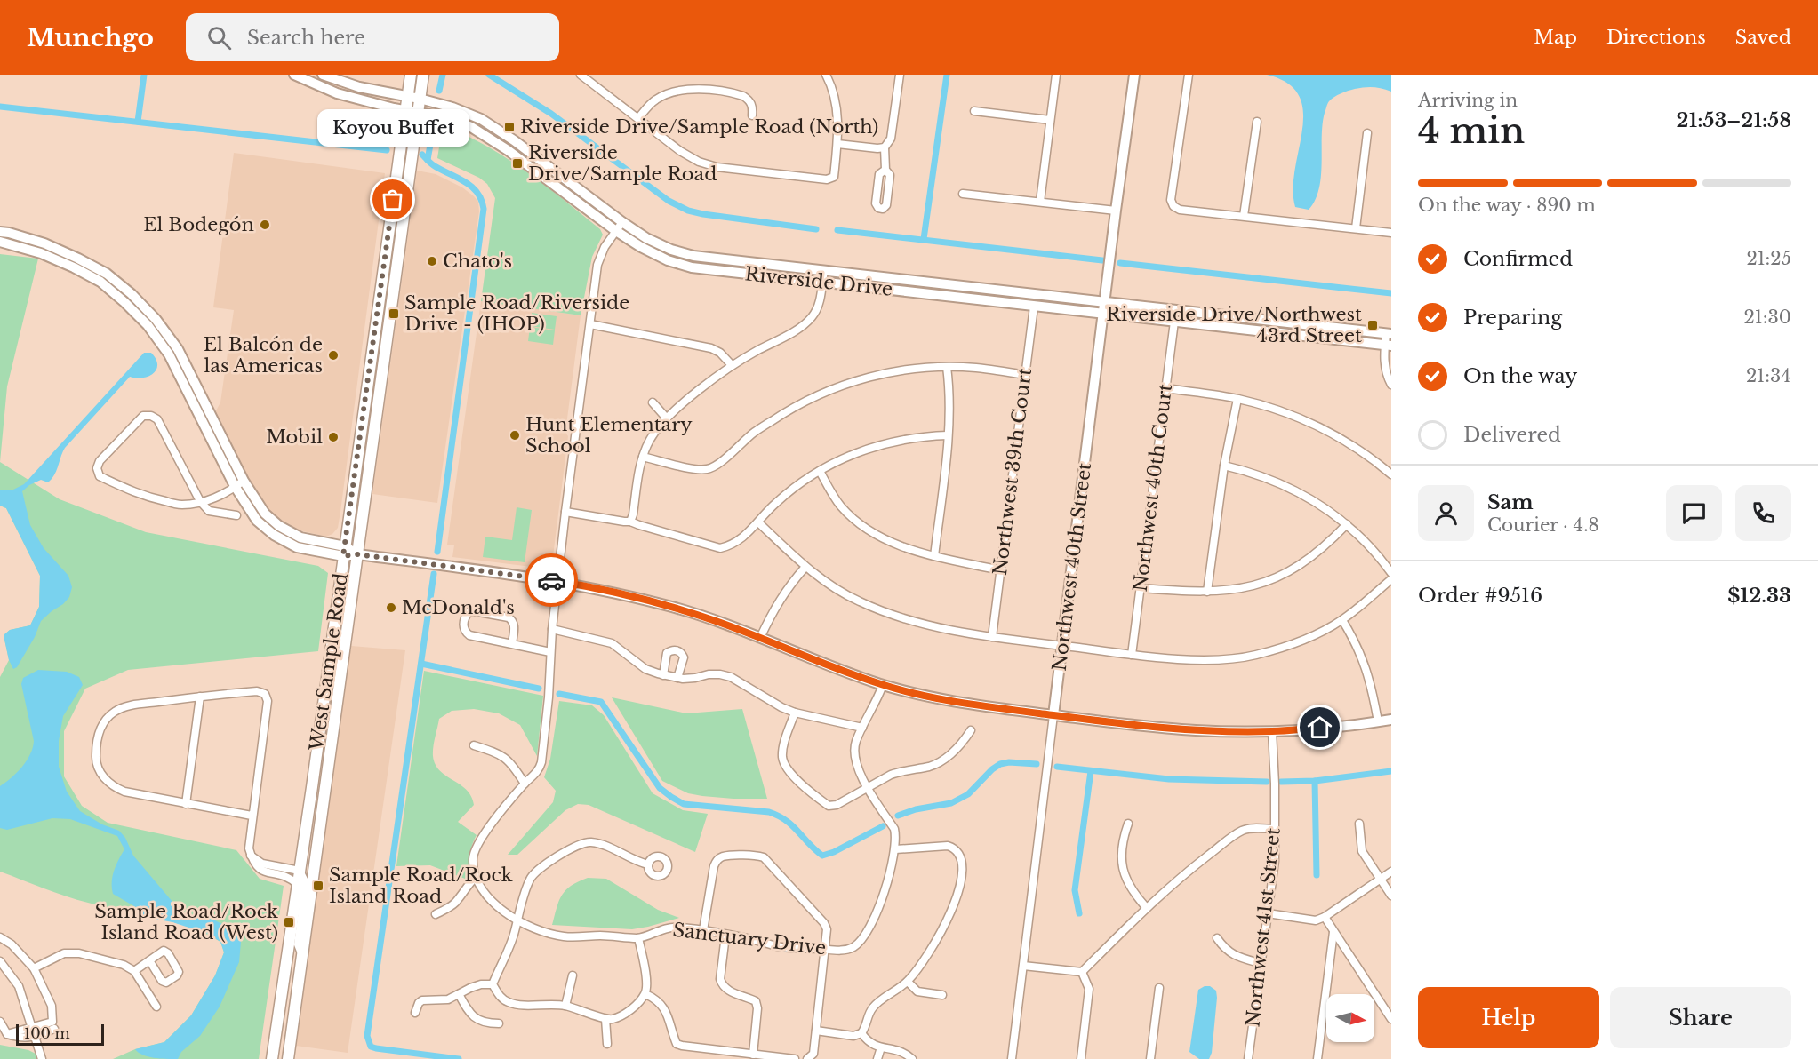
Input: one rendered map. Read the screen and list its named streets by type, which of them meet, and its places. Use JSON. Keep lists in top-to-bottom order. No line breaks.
{"streets":{"main road":["West Sample Road"],"street":["Riverside Drive","Northwest 39th Court","Northwest 40th Court","Northwest 40th Street","Northwest 41st Street","Sanctuary Drive"]},"crossings":[["Riverside Drive","Northwest 39th Court"],["Riverside Drive","Northwest 40th Court"],["Riverside Drive","Northwest 40th Street"],["Riverside Drive","West Sample Road"]],"places":{"transit":["Riverside Drive/Sample Road (North)","Riverside Drive/Sample Road","Sample Road/Riverside Drive - (IHOP)","Riverside Drive/Northwest 43rd Street","Sample Road/Rock Island Road","Sample Road/Rock Island Road (West)"],"other":["Koyou Buffet","El Bodegón","Chato's","El Balcón de las Americas","Hunt Elementary School","Mobil","McDonald's"]},"scale_bar":"100 m","north":"right","page":{"header":"Munchgo","search":"Search here","nav":["Map","Directions","Saved"],"heading":["4 min","Arriving in","21:53–21:58"],"panel":["Sam","Courier · 4.8","Order #9516","$12.33"],"bubble":"Koyou Buffet","bar":"On the way · 890 m","list":[["Confirmed","21:25"],["Preparing","21:30"],["On the way","21:34"],"Delivered"],"buttons":["Help","Share"],"scale":"100 m"}}
